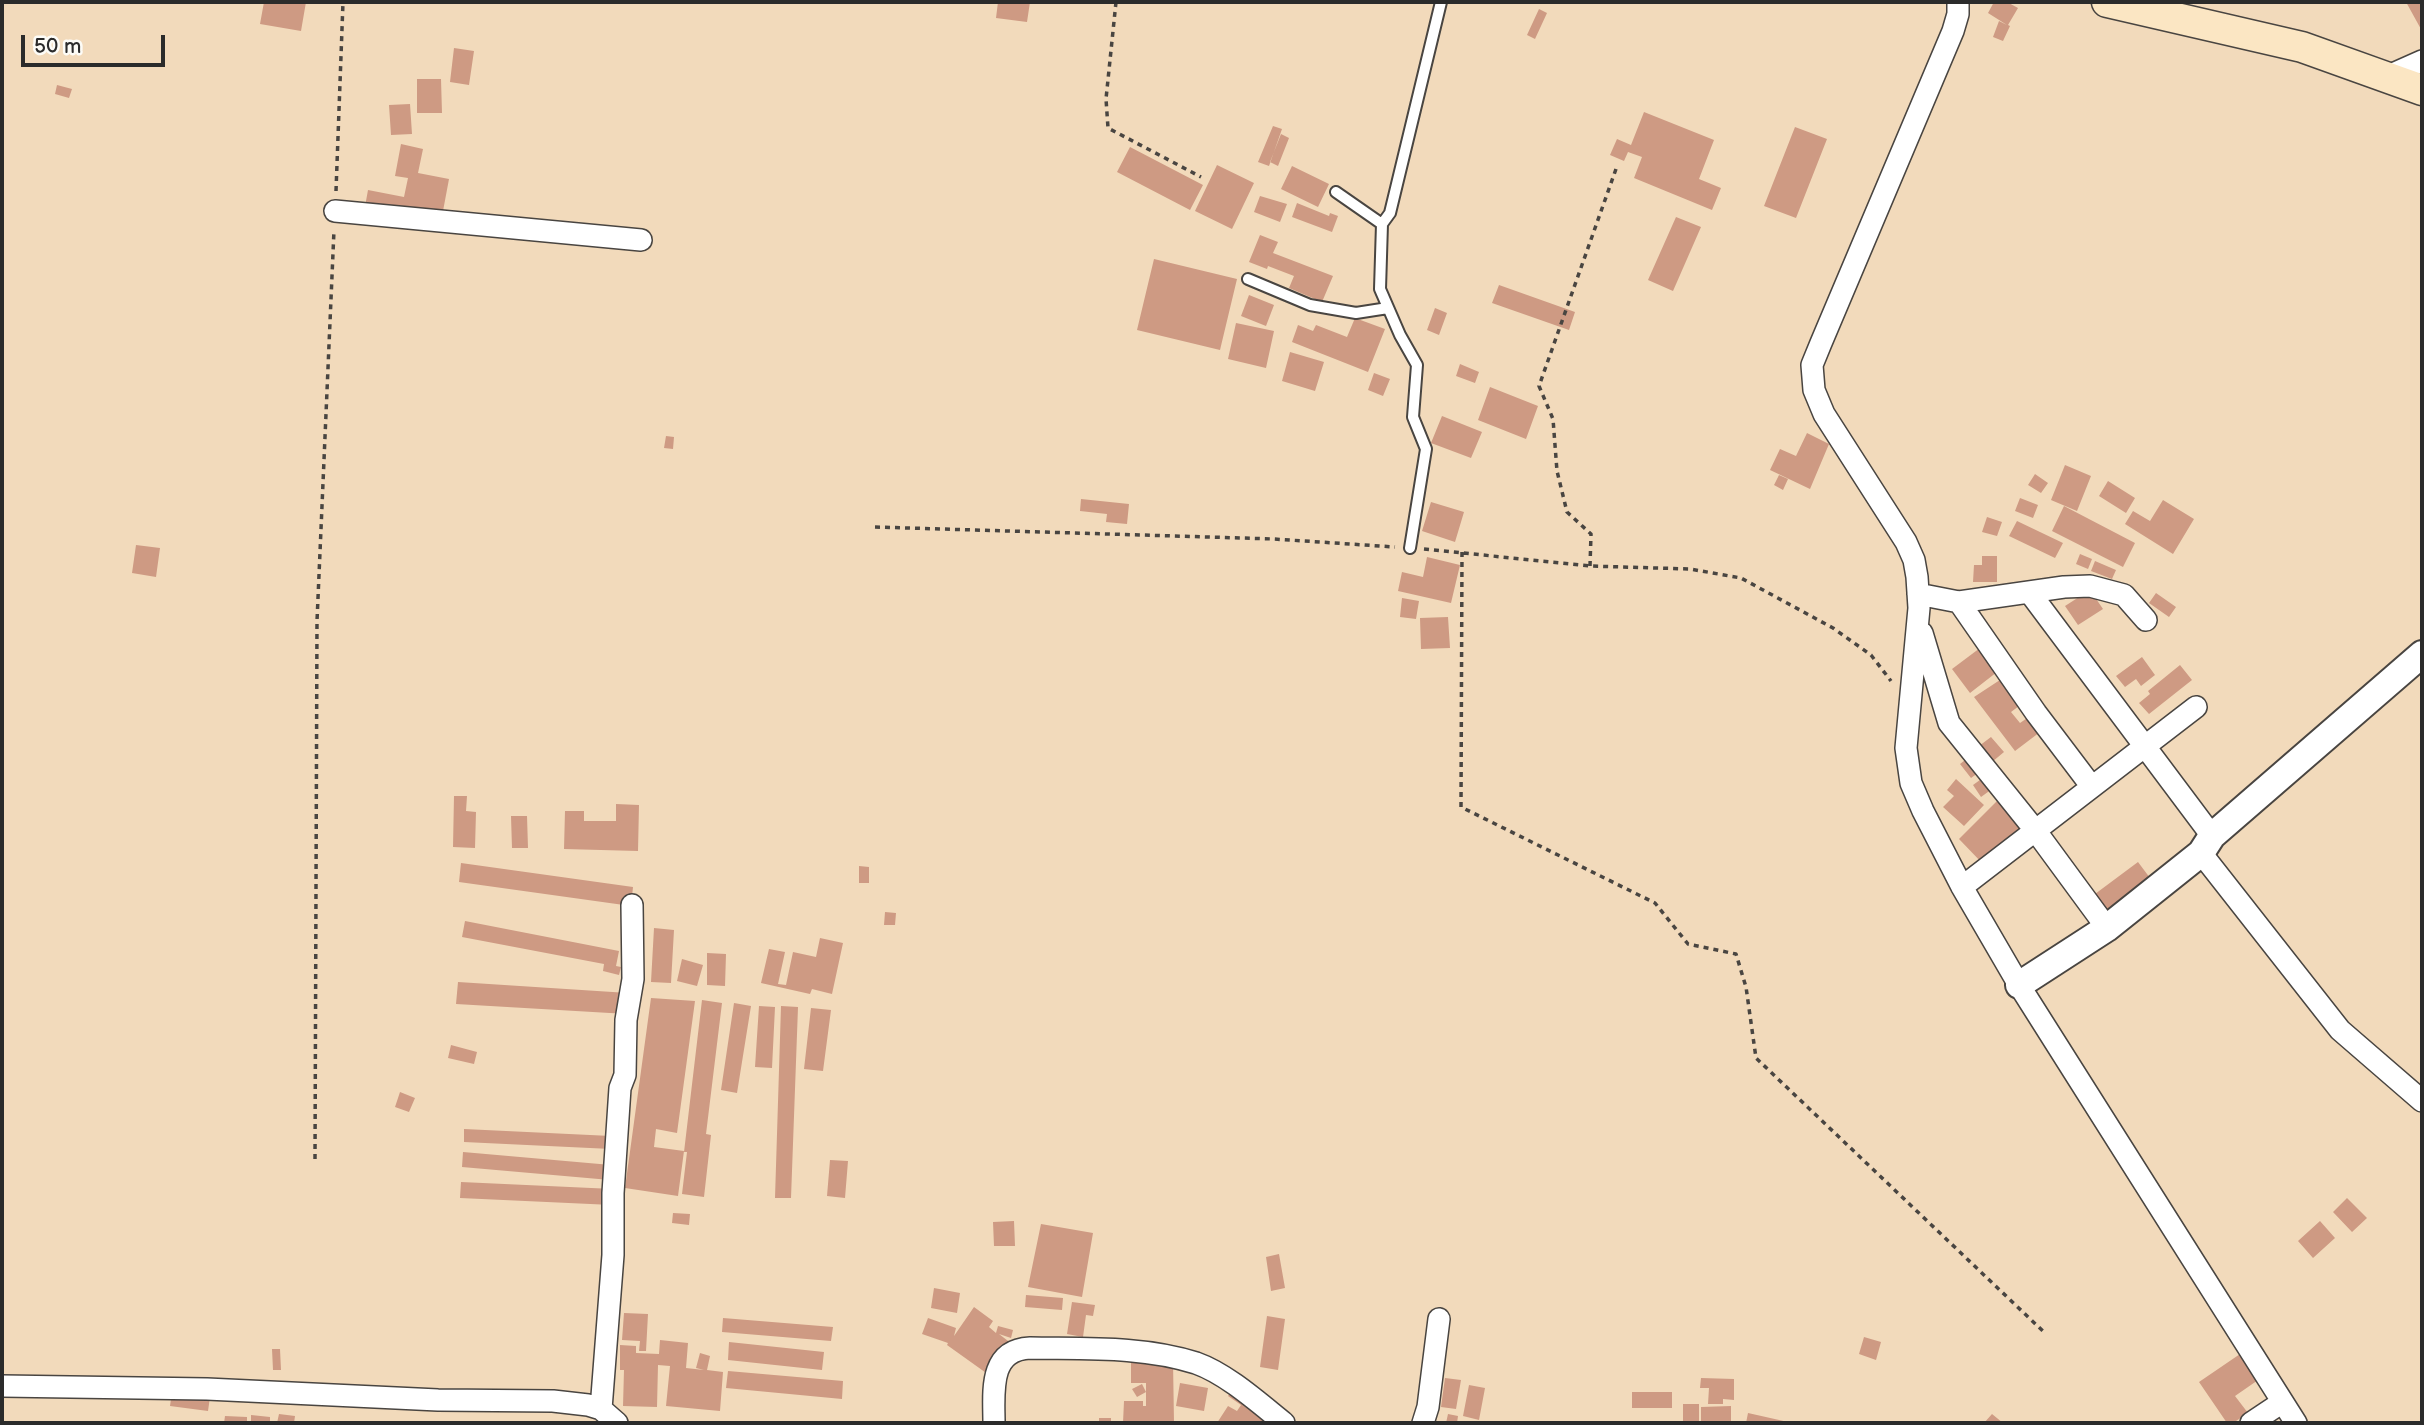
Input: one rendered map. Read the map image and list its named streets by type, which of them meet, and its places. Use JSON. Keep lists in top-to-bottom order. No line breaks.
{"scale_bar":"50 m"}
